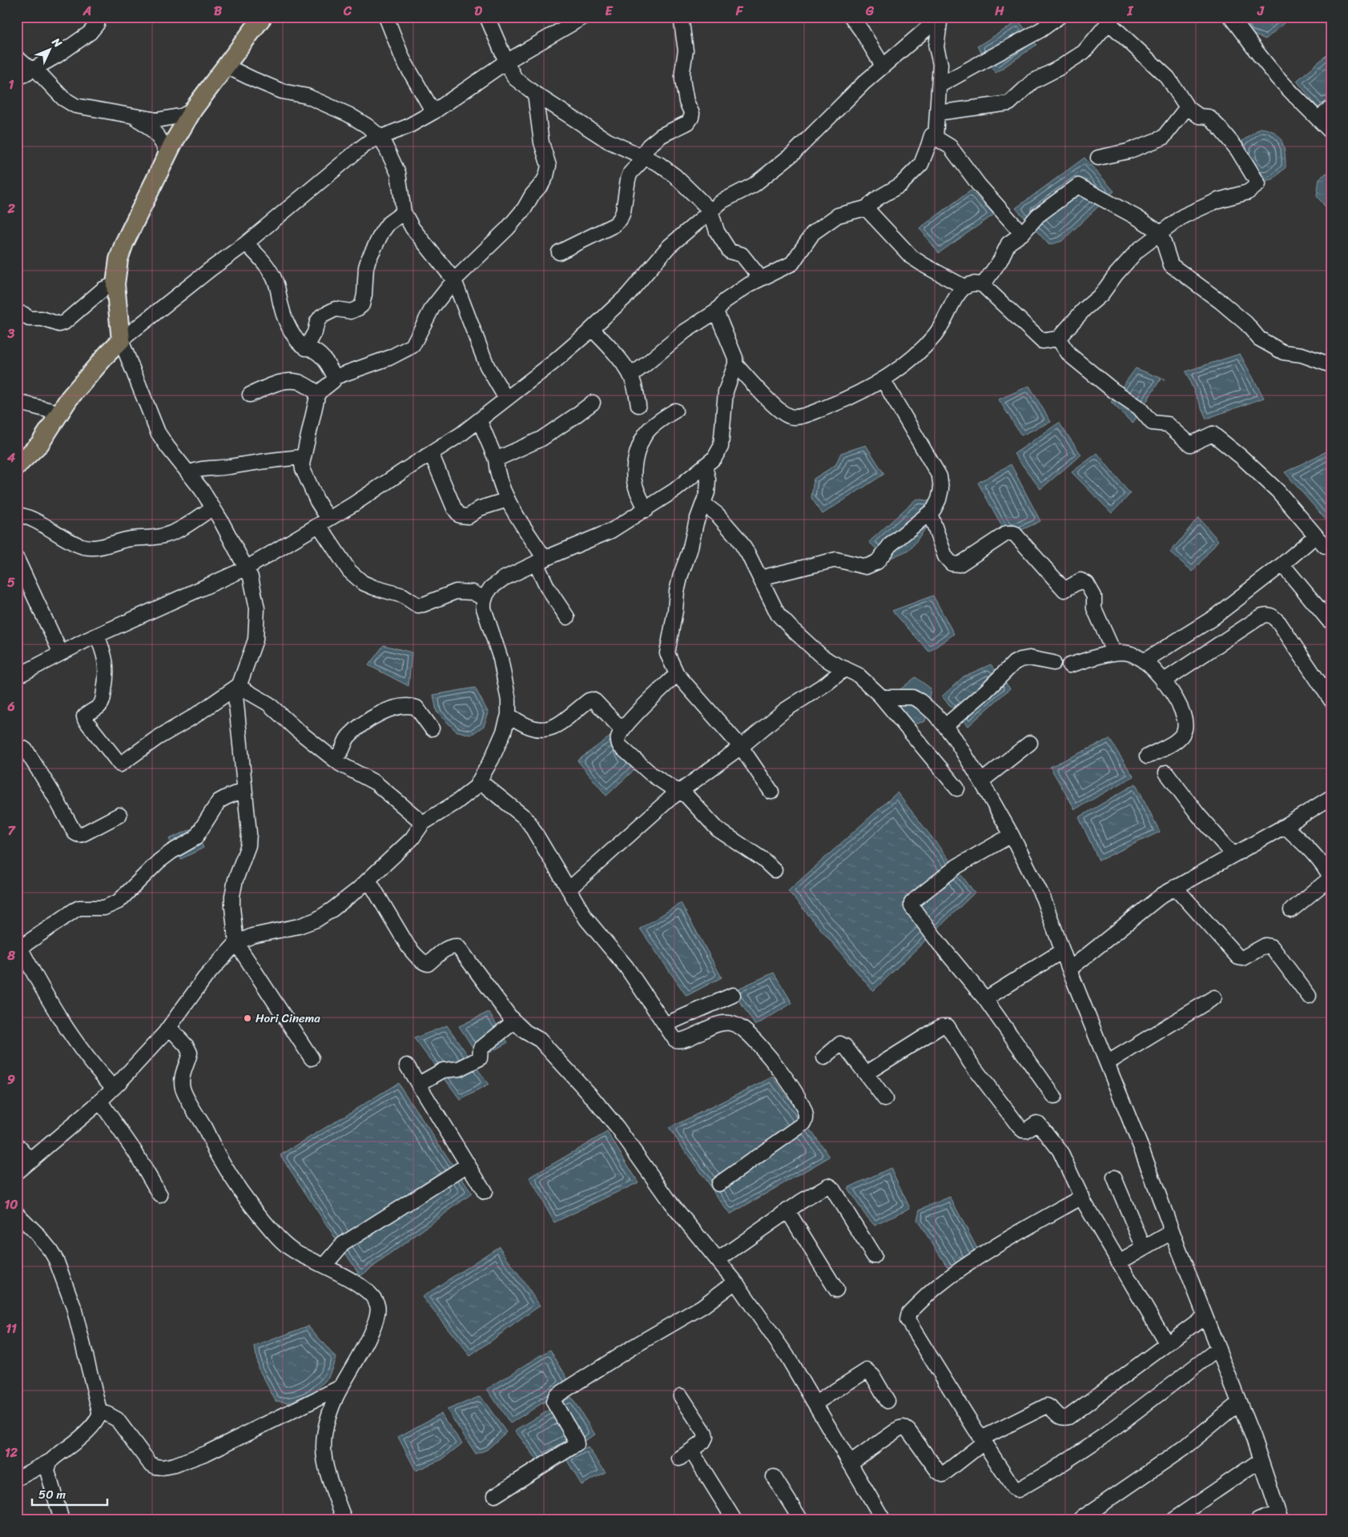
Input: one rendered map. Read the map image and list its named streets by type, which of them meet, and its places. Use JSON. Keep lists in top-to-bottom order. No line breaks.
{"places":["Hori Cinema"],"scale_bar":"50 m","north":"top right","grid":{"columns":["A","B","C","D","E","F","G","H","I","J"],"rows":["1","2","3","4","5","6","7","8","9","10","11","12"]}}
